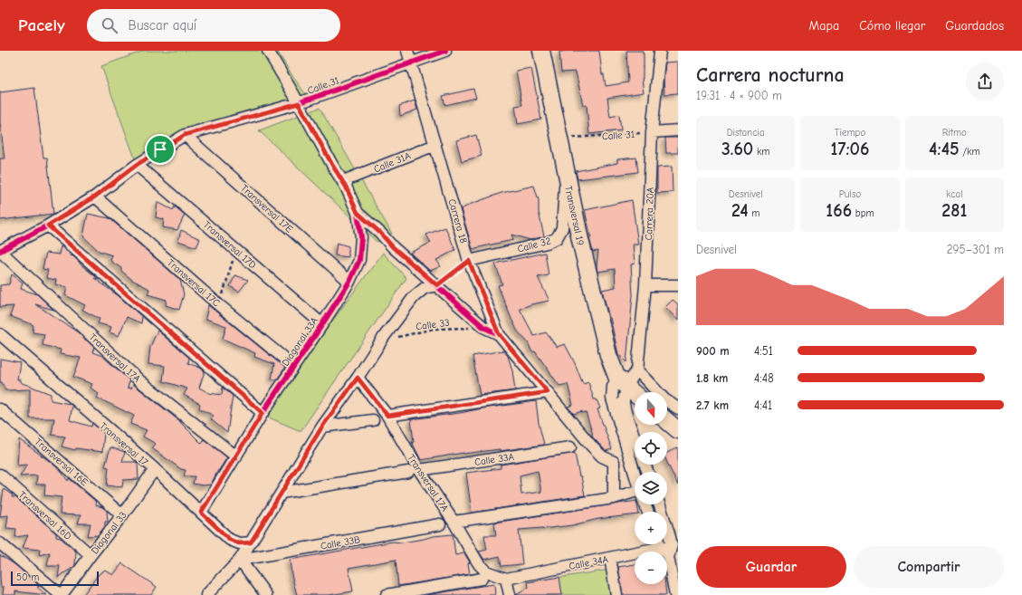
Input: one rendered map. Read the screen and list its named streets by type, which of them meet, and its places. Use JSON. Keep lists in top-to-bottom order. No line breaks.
{"streets":{"main road":["Transversal 19"],"street":["Calle 31","Calle 31A","Transversal 17E","Carrera 20A","Carrera 18","Transversal 17D","Calle 32","Transversal 17C","Diagonal 33A","Transversal 17A","Transversal 17","Calle 33A","Transversal 16E","Transversal 16D","Diagonal 33","Calle 33B","Calle 34A"],"path":["Calle 33"]},"crossings":[["Calle 31","Transversal 17E"],["Calle 31","Carrera 20A"],["Calle 31","Transversal 19"],["Calle 31","Carrera 18"],["Calle 31","Transversal 17D"],["Calle 31","Transversal 17C"],["Calle 31","Transversal 17A"],["Calle 31A","Carrera 18"],["Transversal 17E","Diagonal 33A"],["Carrera 20A","Transversal 19"],["Transversal 19","Calle 32"],["Carrera 18","Calle 32"],["Transversal 17D","Diagonal 33A"],["Transversal 17C","Diagonal 33A"],["Diagonal 33A","Transversal 17A"],["Diagonal 33A","Transversal 17"],["Transversal 17A","Calle 33A"],["Transversal 17A","Calle 34A"],["Transversal 17","Diagonal 33"],["Transversal 16E","Diagonal 33"],["Transversal 16D","Diagonal 33"]],"scale_bar":"50 m","north":"bottom","page":{"header":"Pacely","search":"Buscar aquí","nav":["Mapa","Cómo llegar","Guardados"],"heading":["Carrera nocturna","19:31 · 4 × 900 m"],"stats":[["Distancia","3.60 km"],["Tiempo","17:06"],["Ritmo","4:45 /km"],["Desnivel","24 m"],["Pulso","166 bpm"],["kcal","281"]],"chart":["Desnivel","295–301 m"],"list":[{"name":"900 m","note":"4:51"},{"name":"1.8 km","note":"4:48"},{"name":"2.7 km","note":"4:41"}],"map_buttons":["+","−"],"buttons":["Guardar","Compartir"],"scale":"50 m"}}
